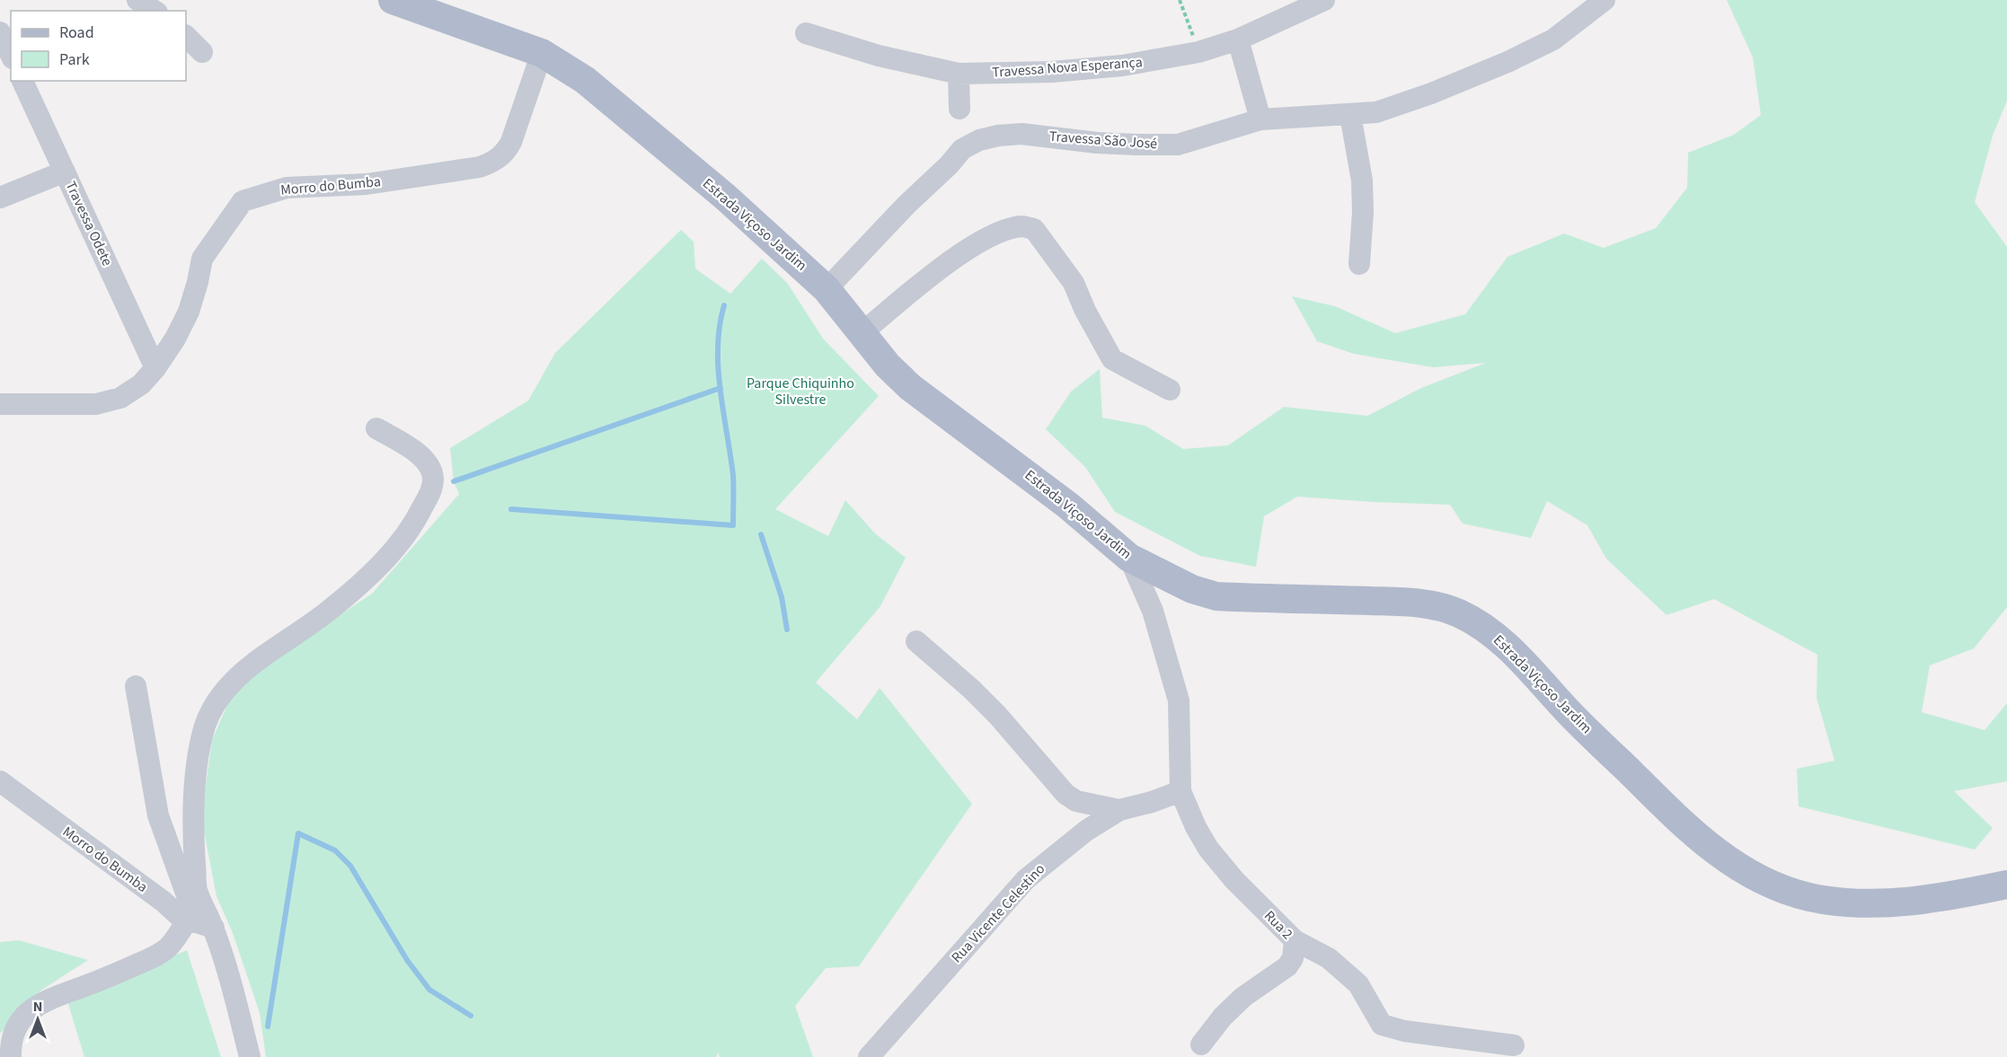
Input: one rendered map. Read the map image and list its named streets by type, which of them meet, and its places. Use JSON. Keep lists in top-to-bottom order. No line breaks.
{"streets":{"main road":["Estrada Viçoso Jardim"],"street":["Travessa Nova Esperança","Travessa São José","Morro do Bumba","Travessa Odete","Rua Vicente Celestino","Rua 2"]},"crossings":[["Travessa São José","Estrada Viçoso Jardim"],["Morro do Bumba","Travessa Odete"],["Morro do Bumba","Estrada Viçoso Jardim"],["Rua Vicente Celestino","Rua 2"]],"parks":["Parque Chiquinho Silvestre"],"legend":["Road","Park"],"north":"top"}
